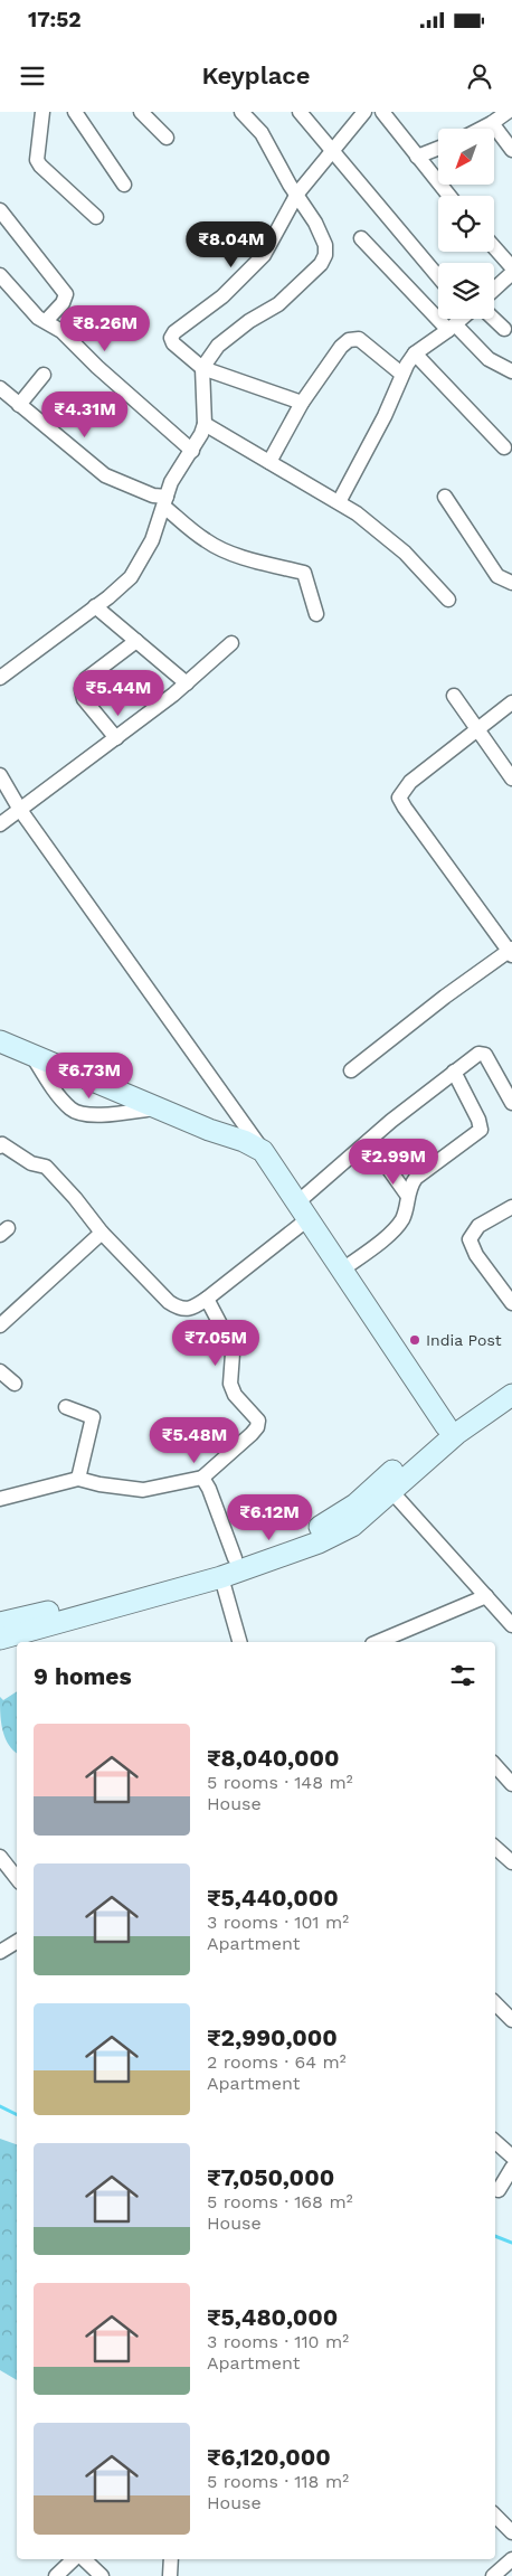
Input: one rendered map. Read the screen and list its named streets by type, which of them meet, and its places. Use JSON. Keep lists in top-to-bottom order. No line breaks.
{"places":["India Post"],"north":"bottom left","page":{"status":"17:52","header":"Keyplace","price":["₹8.04M","₹8.26M","₹4.31M","₹5.44M","₹6.73M","₹2.99M","₹7.05M","₹5.48M","₹6.12M"],"heading":"9 homes","list":[{"name":"₹8,040,000","note":"5 rooms · 148 m² · House"},{"name":"₹5,440,000","note":"3 rooms · 101 m² · Apartment"},{"name":"₹2,990,000","note":"2 rooms · 64 m² · Apartment"},{"name":"₹7,050,000","note":"5 rooms · 168 m² · House"},{"name":"₹5,480,000","note":"3 rooms · 110 m² · Apartment"},{"name":"₹6,120,000","note":"5 rooms · 118 m² · House"}]}}
